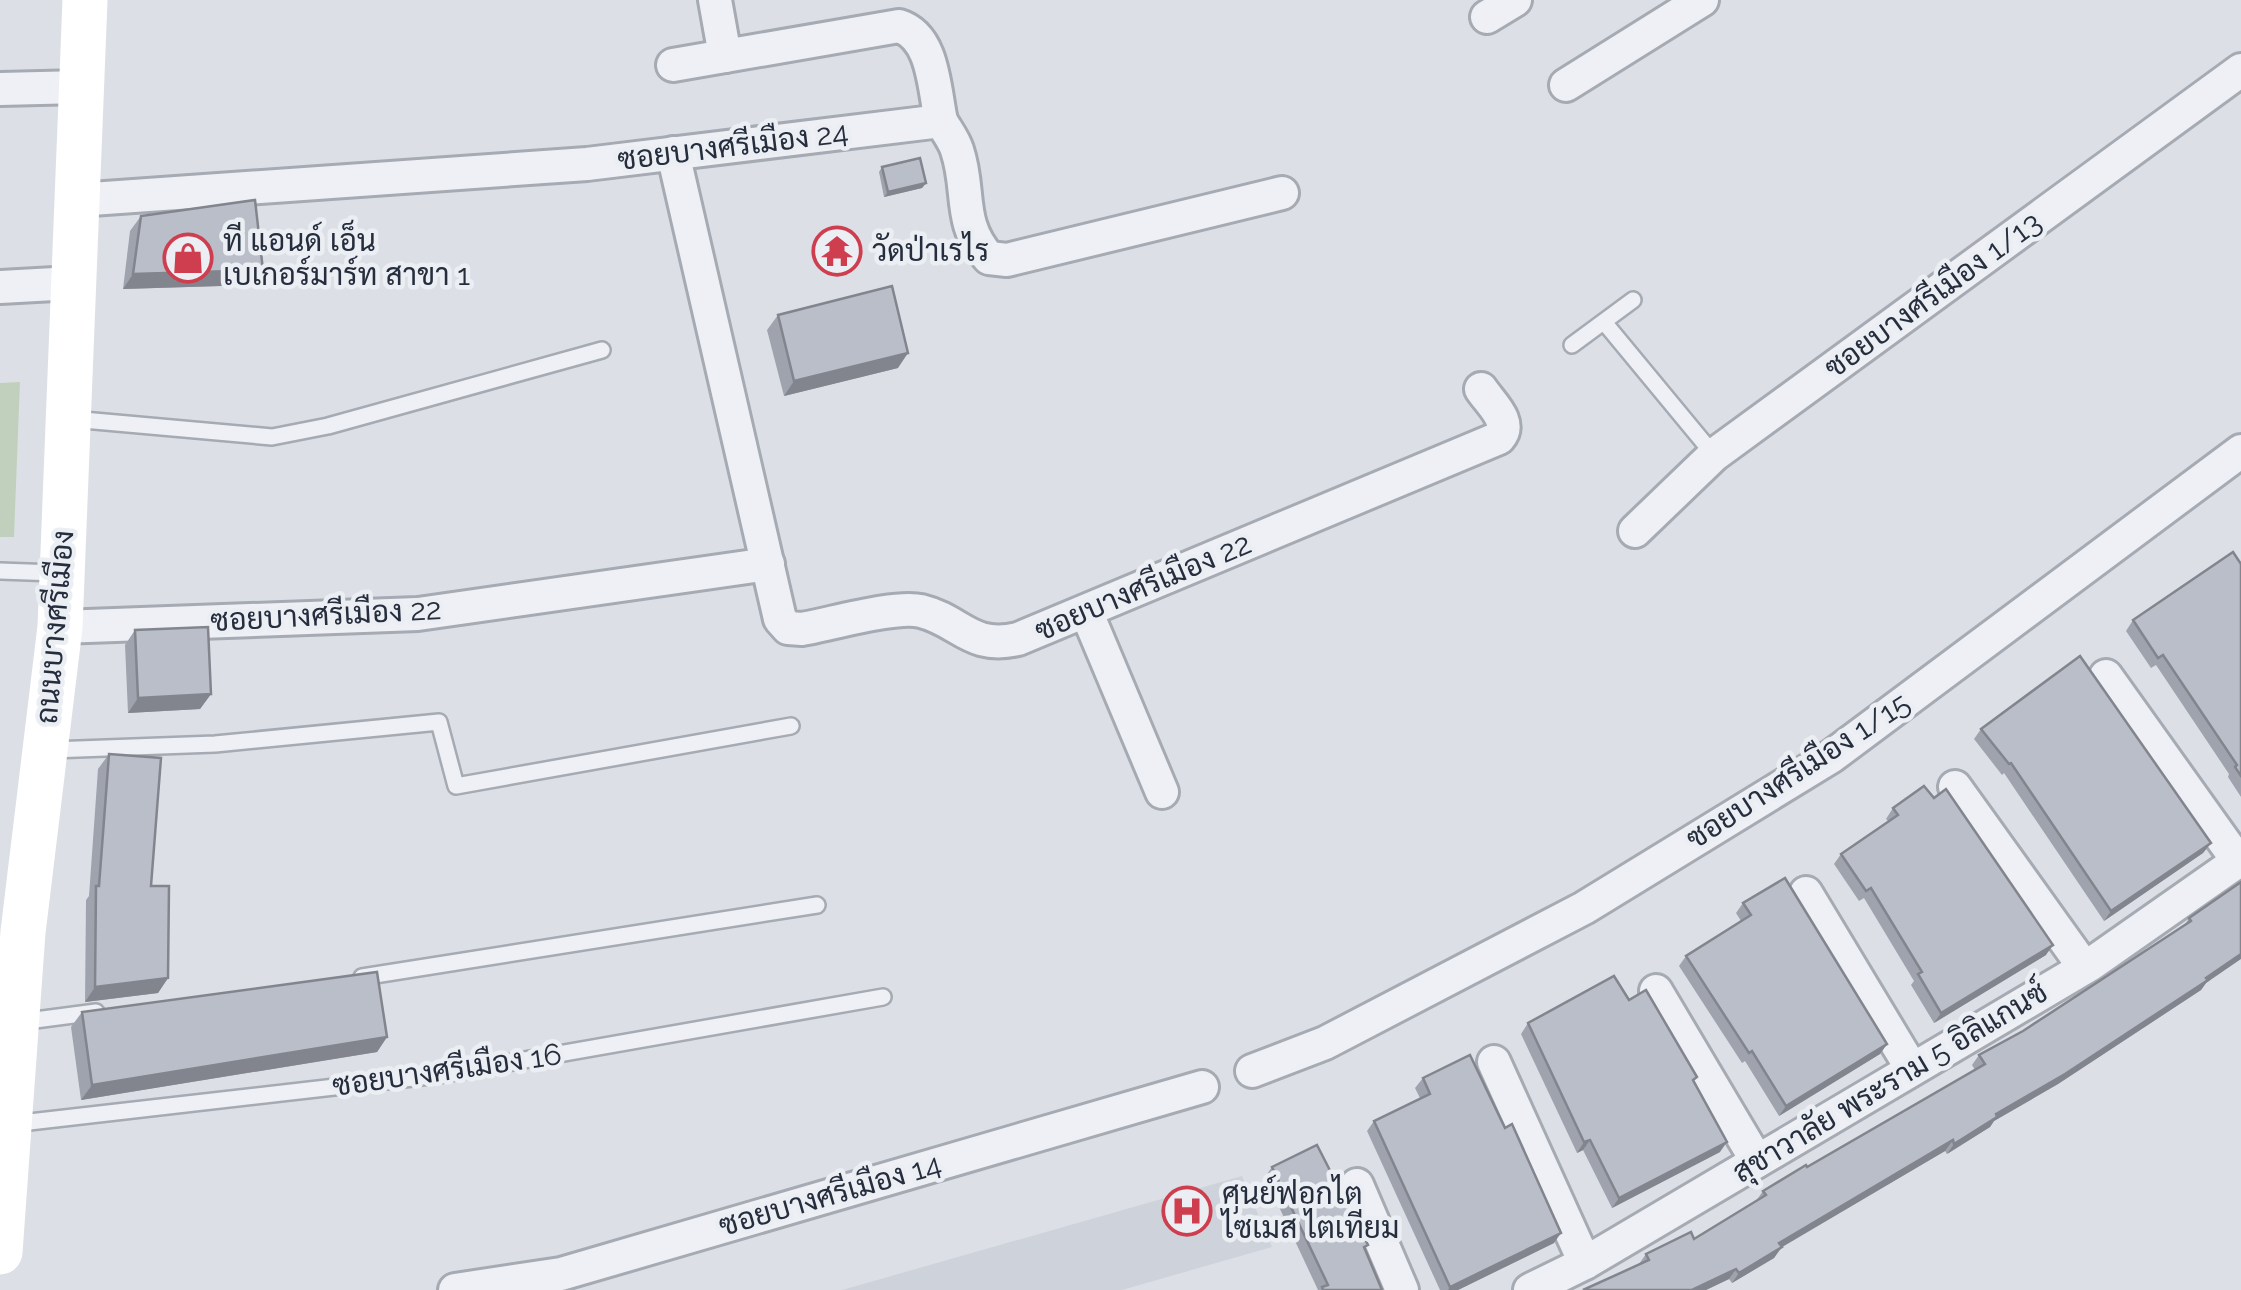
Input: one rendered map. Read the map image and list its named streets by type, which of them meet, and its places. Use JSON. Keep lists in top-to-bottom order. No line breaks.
{"streets":{"street":["ซอยบางศรีเมือง 24","ซอยบางศรีเมือง 1/13","ซอยบางศรีเมือง 22","ถนนบางศรีเมือง","ซอยบางศรีเมือง 1/15","สุชาวาลัย พระราม 5 อิลิแกนซ์","ซอยบางศรีเมือง 14"],"lane":["ซอยบางศรีเมือง 16"]},"crossings":[["ซอยบางศรีเมือง 24","ซอยบางศรีเมือง 22"],["ซอยบางศรีเมือง 24","ถนนบางศรีเมือง"],["ซอยบางศรีเมือง 22","ถนนบางศรีเมือง"],["ถนนบางศรีเมือง","ซอยบางศรีเมือง 16"]],"places":{"temple":["วัดป่าเรไร"],"shop":["ที แอนด์ เอ็น เบเกอร์มาร์ท สาขา 1"],"hospital":["ศูนย์ฟอกไต ไซเมส ไตเทียม"]}}
